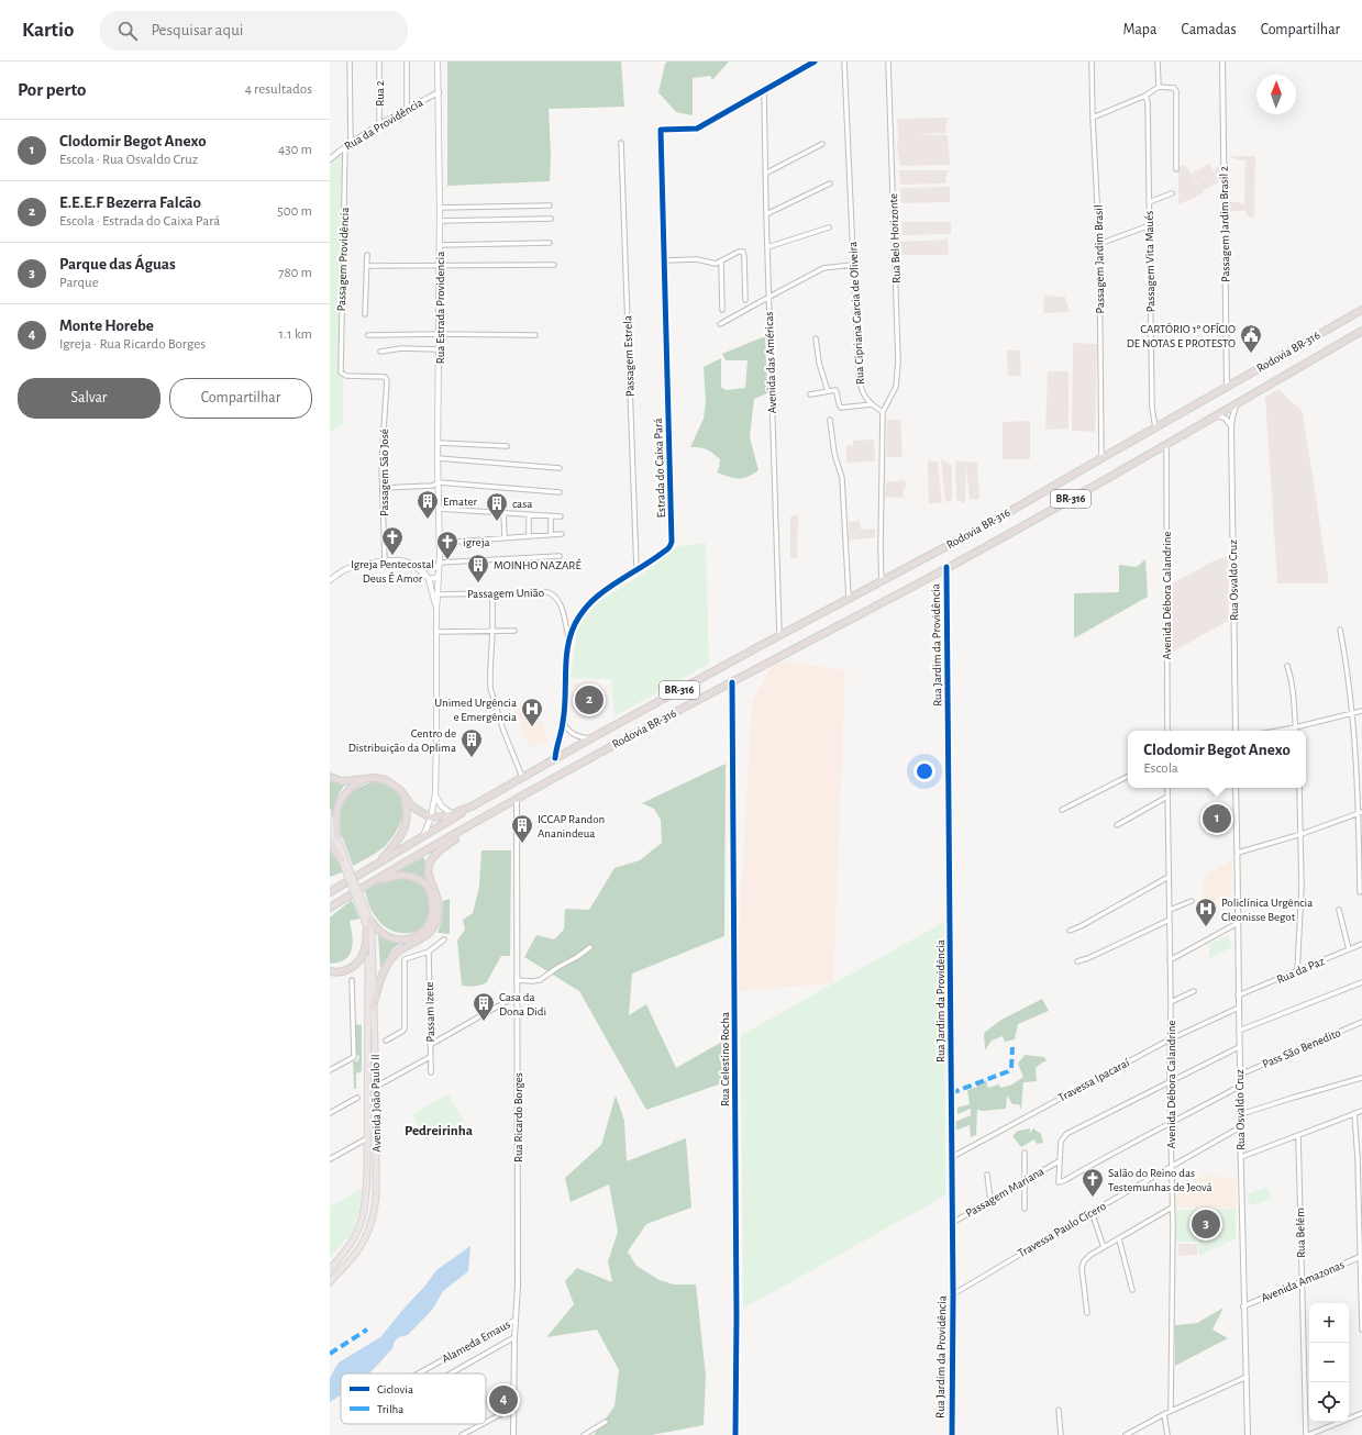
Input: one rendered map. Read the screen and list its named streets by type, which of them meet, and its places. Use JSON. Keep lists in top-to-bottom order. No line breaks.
{"streets":{"highway":["Rodovia BR-316","BR-316"],"main road":["Rua Estrada Providencia","Avenida João Paulo II"],"street":["Rua 2","Rua da Providência","Passagem Jardim Brasil 2","Rua Belo Horizonte","Passagem Providência","Passagem Jardim Brasil","Passagem Vita Maués","Rua Cipriana Garcia de Oliveira","Passagem Estrela","Avenida das Américas","Estrada do Caixa Pará","Passagem São José","Rua Osvaldo Cruz","Passagem União","Avenida Débora Calandrine","Rua Jardim da Providência","Rua da Paz","Passam Izete","Pass São Benedito","Rua Celestino Rocha","Travessa Ipacaraí","Rua Ricardo Borges","Passagem Mariana","Travessa Paulo Cícero","Rua Belém","Avenida Amazonas","Alameda Emaus"]},"crossings":[["Rua 2","Rua da Providência"],["Rua da Providência","Passagem Providência"],["Rua da Providência","Rua Estrada Providencia"],["Passagem Jardim Brasil 2","Rodovia BR-316"],["Rua Belo Horizonte","Rua Cipriana Garcia de Oliveira"],["Passagem Providência","Passagem São José"],["Passagem Jardim Brasil","Rodovia BR-316"],["Passagem Vita Maués","Rodovia BR-316"],["Rua Estrada Providencia","BR-316"],["Rua Estrada Providencia","Passagem União"],["Rodovia BR-316","Avenida das Américas"],["Rodovia BR-316","BR-316"],["Rodovia BR-316","Rua Osvaldo Cruz"],["Rodovia BR-316","Avenida Débora Calandrine"],["Rodovia BR-316","Rua Jardim da Providência"],["Rodovia BR-316","Rua Celestino Rocha"],["Rodovia BR-316","Rua Ricardo Borges"],["Passagem Estrela","Estrada do Caixa Pará"],["Avenida das Américas","Estrada do Caixa Pará"],["Estrada do Caixa Pará","BR-316"],["Estrada do Caixa Pará","Passagem União"],["BR-316","Rua Ricardo Borges"],["Rua Osvaldo Cruz","Rua da Paz"],["Rua Osvaldo Cruz","Pass São Benedito"],["Rua Osvaldo Cruz","Travessa Ipacaraí"],["Rua Osvaldo Cruz","Travessa Paulo Cícero"],["Rua Osvaldo Cruz","Avenida Amazonas"],["Avenida Débora Calandrine","Travessa Ipacaraí"],["Avenida Débora Calandrine","Travessa Paulo Cícero"],["Rua Jardim da Providência","Travessa Ipacaraí"],["Rua Jardim da Providência","Passagem Mariana"],["Rua Jardim da Providência","Travessa Paulo Cícero"],["Rua Ricardo Borges","Alameda Emaus"],["Rua Belém","Avenida Amazonas"]],"districts":["Pedreirinha"],"places":{"public building":["CARTÓRIO 1º OFÍCIO DE NOTAS E PROTESTO"],"building":["Emater","casa","MOINHO NAZARÉ","Centro de Distribuição da Oplima","ICCAP Randon Ananindeua","Casa da Dona Didi"],"church":["Igreja Pentecostal Deus É Amor","igreja","Salão do Reino das Testemunhas de Jeová"],"hospital":["Unimed Urgência e Emergência","Policlínica Urgência Cleonisse Begot"]},"legend":["Ciclovia","Trilha"],"north":"top","page":{"header":"Kartio","search":"Pesquisar aqui","nav":["Mapa","Camadas","Compartilhar"],"heading":["Por perto","4 resultados"],"list":[{"mark":"1","name":"Clodomir Begot Anexo","note":"Escola · Rua Osvaldo Cruz","value":"430 m"},{"mark":"2","name":"E.E.E.F Bezerra Falcão","note":"Escola · Estrada do Caixa Pará","value":"500 m"},{"mark":"3","name":"Parque das Águas","note":"Parque","value":"780 m"},{"mark":"4","name":"Monte Horebe","note":"Igreja · Rua Ricardo Borges","value":"1.1 km"}],"buttons":["Salvar","Compartilhar"],"pins":["2","1","3","4"],"popup":["Clodomir Begot Anexo","Escola"],"map_buttons":["+","−"]}}
